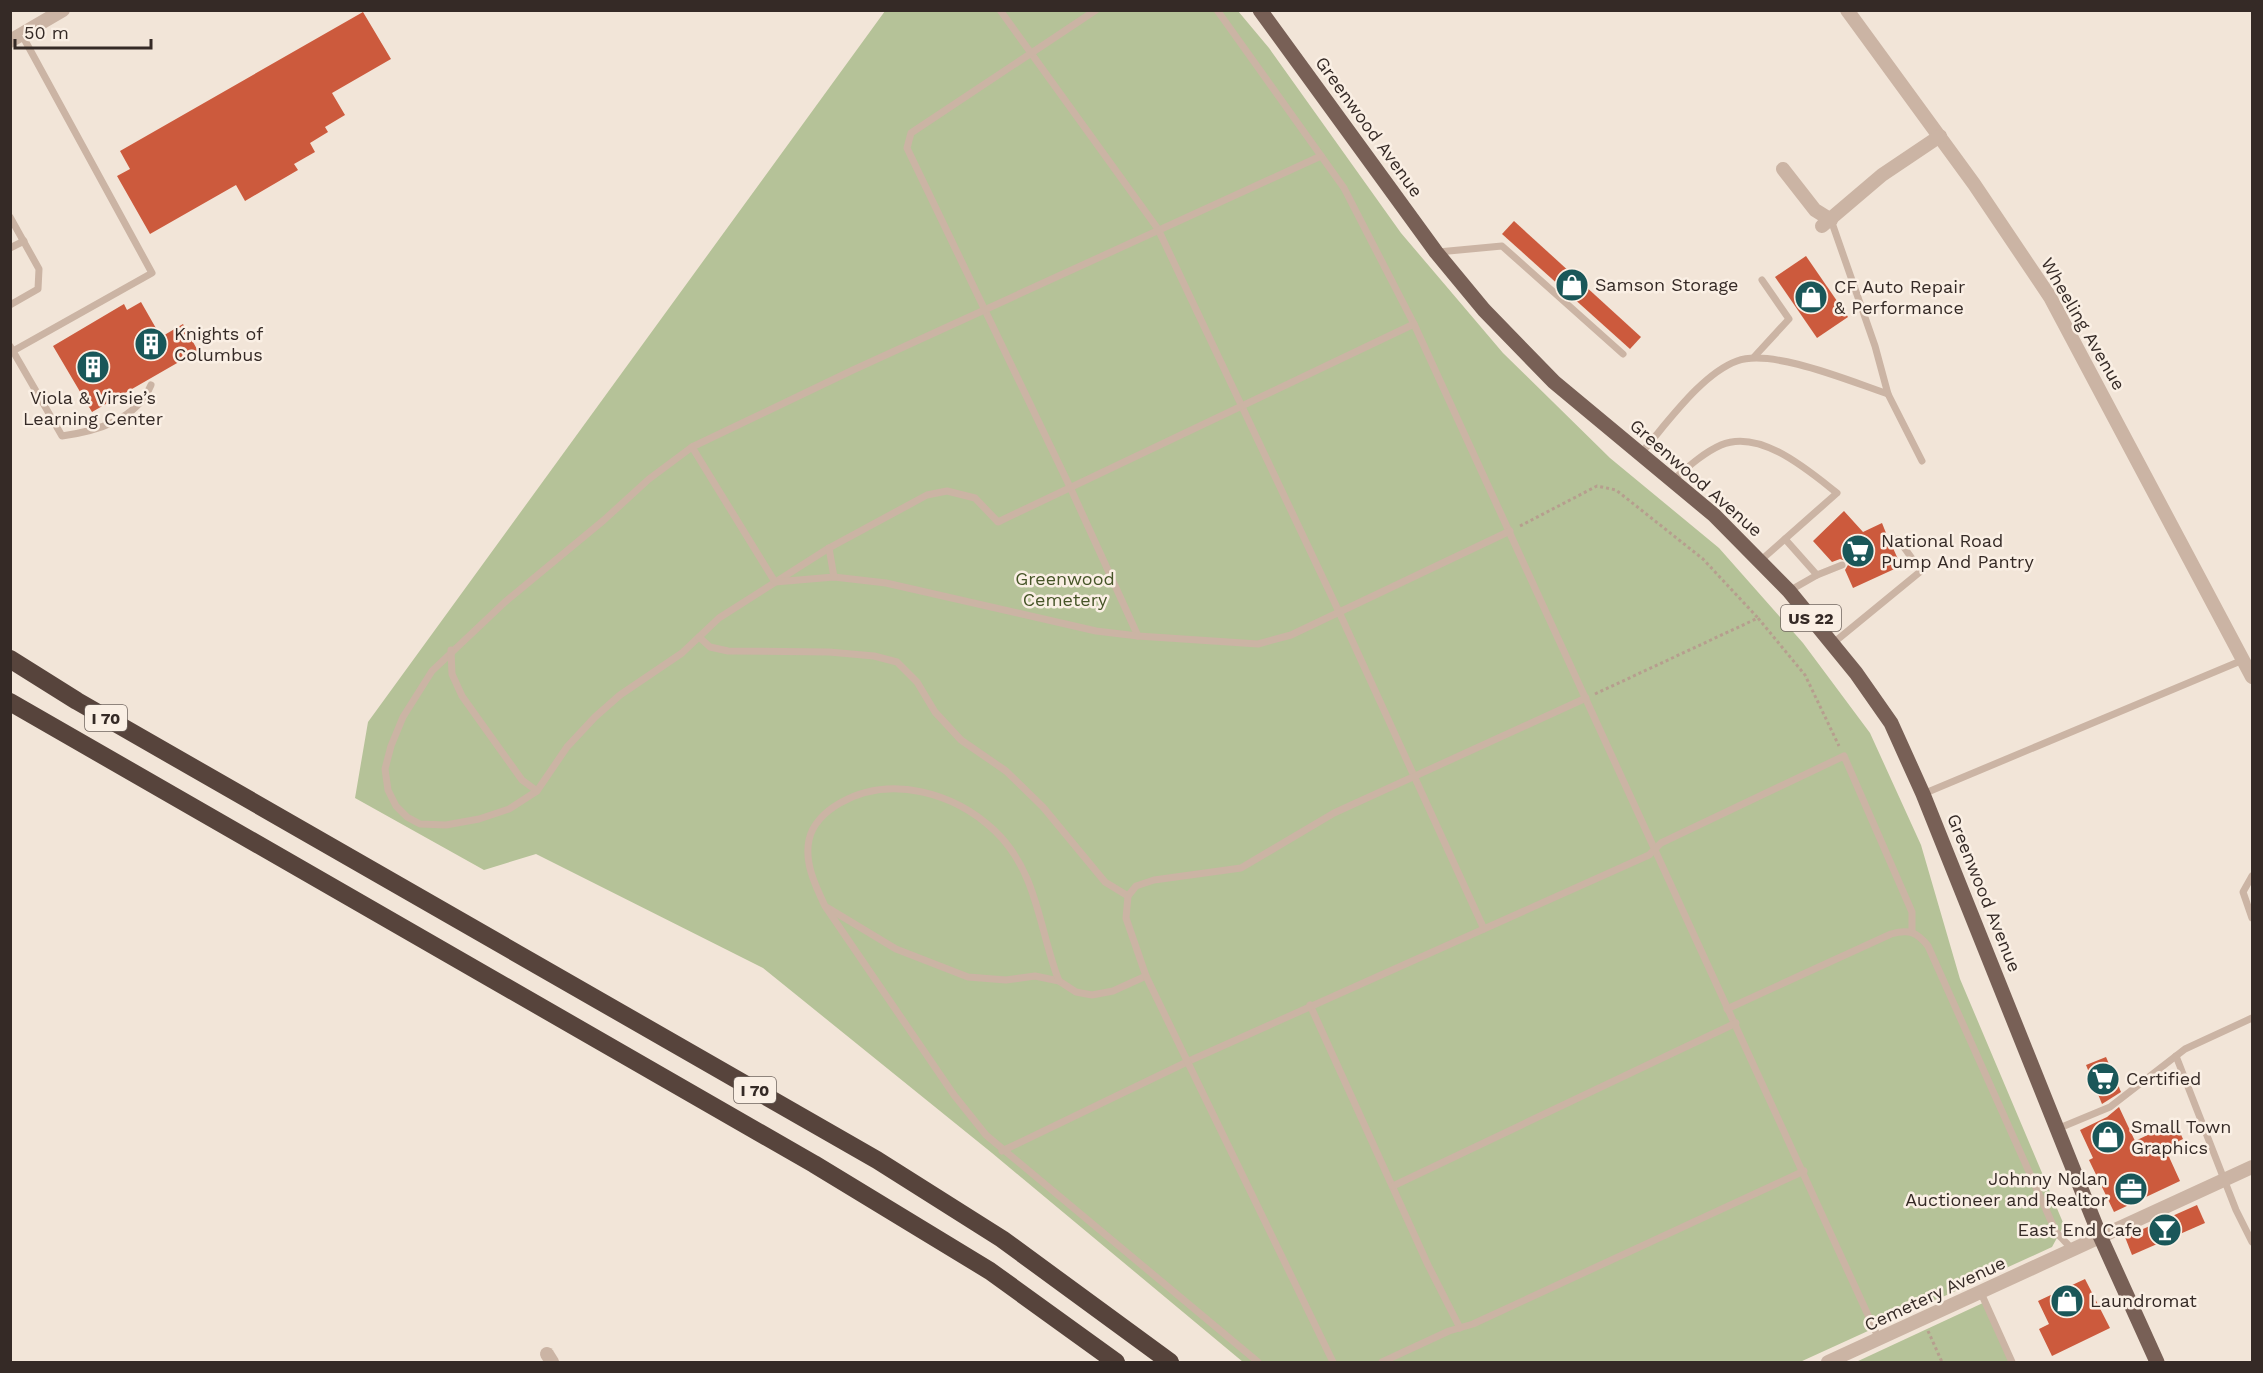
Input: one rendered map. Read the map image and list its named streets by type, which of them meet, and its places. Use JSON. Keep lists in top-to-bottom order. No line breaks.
{"streets":{"highway":["I 70"],"main road":["Greenwood Avenue","US 22"],"street":["Wheeling Avenue","Cemetery Avenue"]},"crossings":[["Greenwood Avenue","Cemetery Avenue"]],"parks":["Greenwood Cemetery"],"places":{"shop":["Samson Storage","CF Auto Repair & Performance","Small Town Graphics","Laundromat"],"building":["Knights of Columbus","Viola & Virsie’s Learning Center"],"supermarket":["National Road Pump And Pantry","Certified"],"office":["Johnny Nolan Auctioneer and Realtor"],"bar":["East End Cafe"]},"scale_bar":"50 m"}
